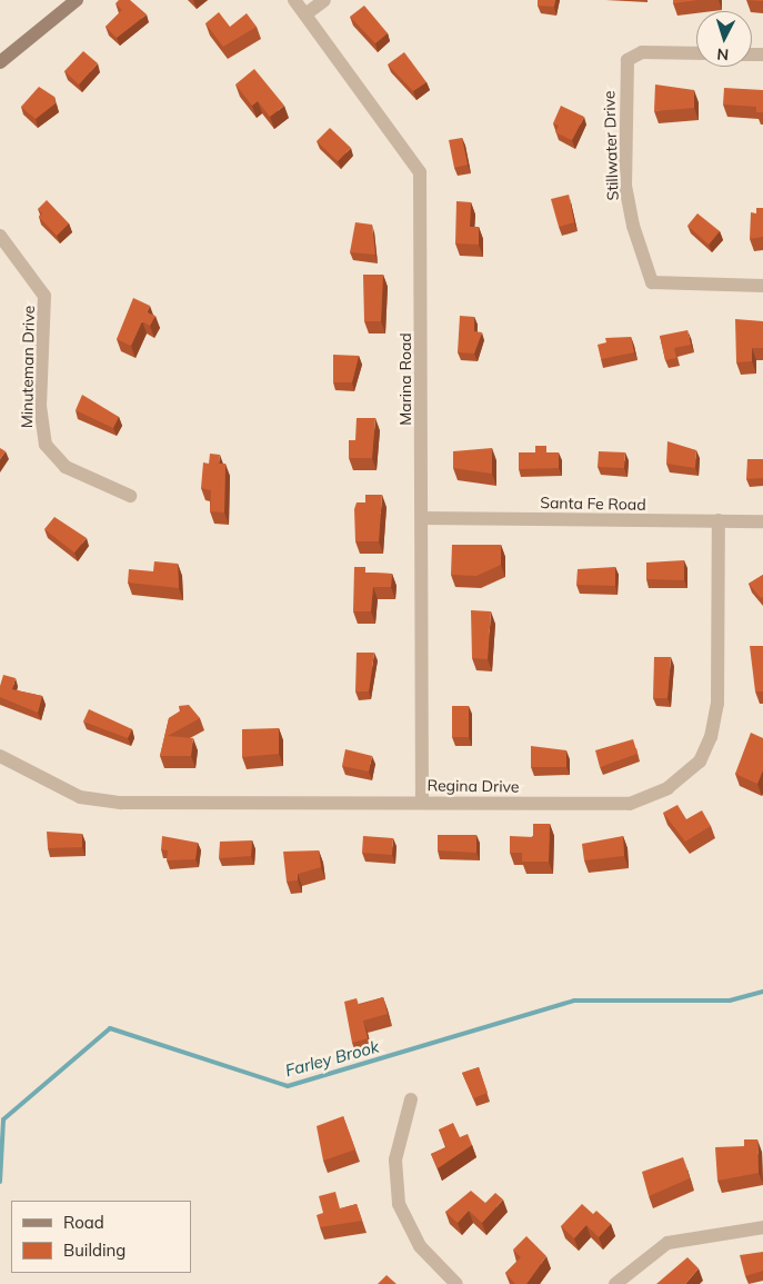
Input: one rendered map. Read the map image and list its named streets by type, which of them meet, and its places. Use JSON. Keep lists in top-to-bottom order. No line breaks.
{"streets":{"street":["Stillwater Drive","Minuteman Drive","Marina Road","Santa Fe Road","Regina Drive"]},"crossings":[["Marina Road","Santa Fe Road"],["Marina Road","Regina Drive"],["Santa Fe Road","Regina Drive"]],"water":["Farley Brook"],"legend":["Road","Building"],"north":"bottom"}
